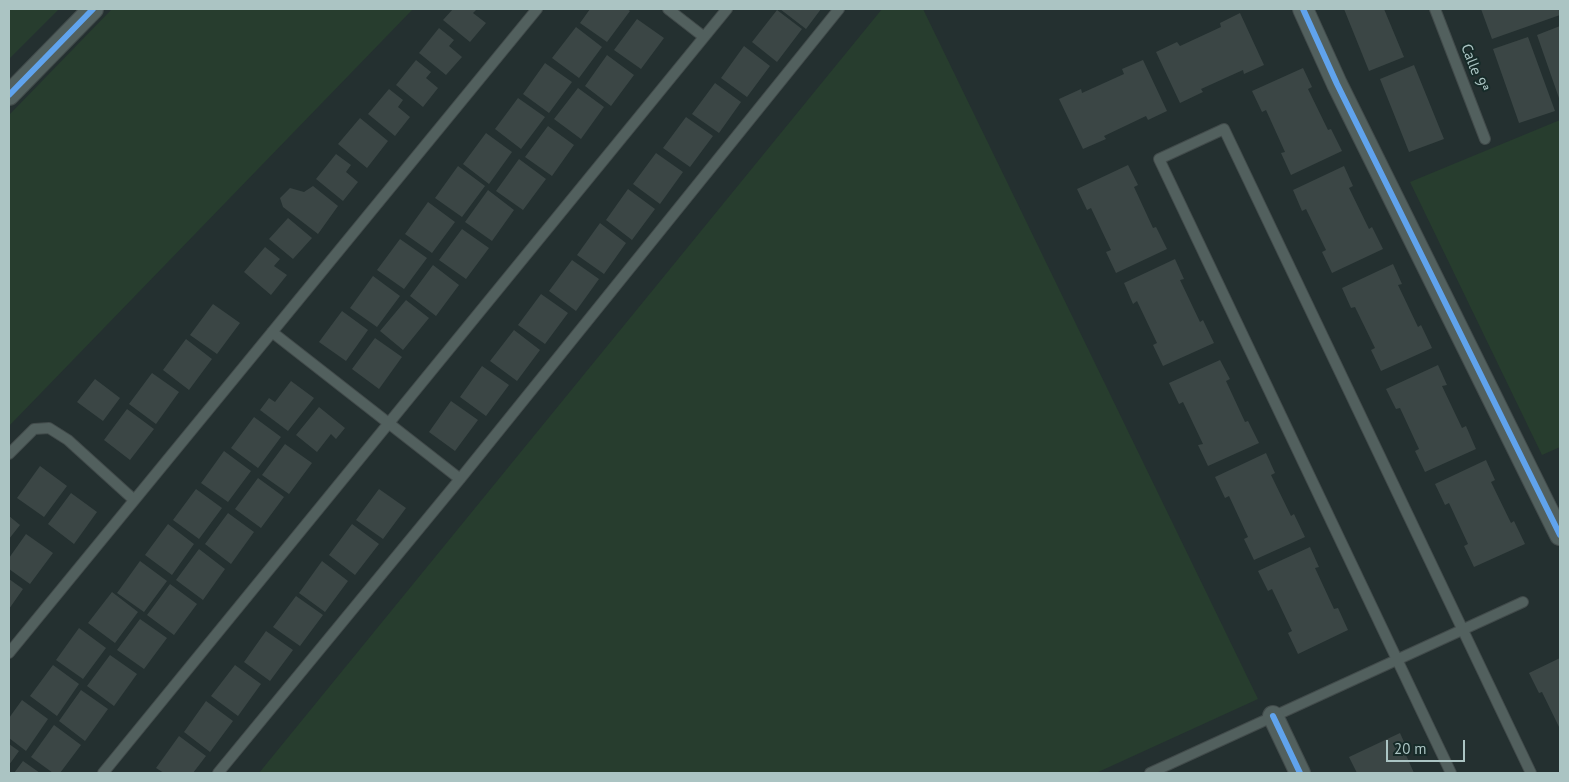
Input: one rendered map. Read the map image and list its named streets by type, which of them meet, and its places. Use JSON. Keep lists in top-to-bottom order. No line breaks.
{"streets":{"lane":["Calle 9ª"]},"scale_bar":"20 m"}
